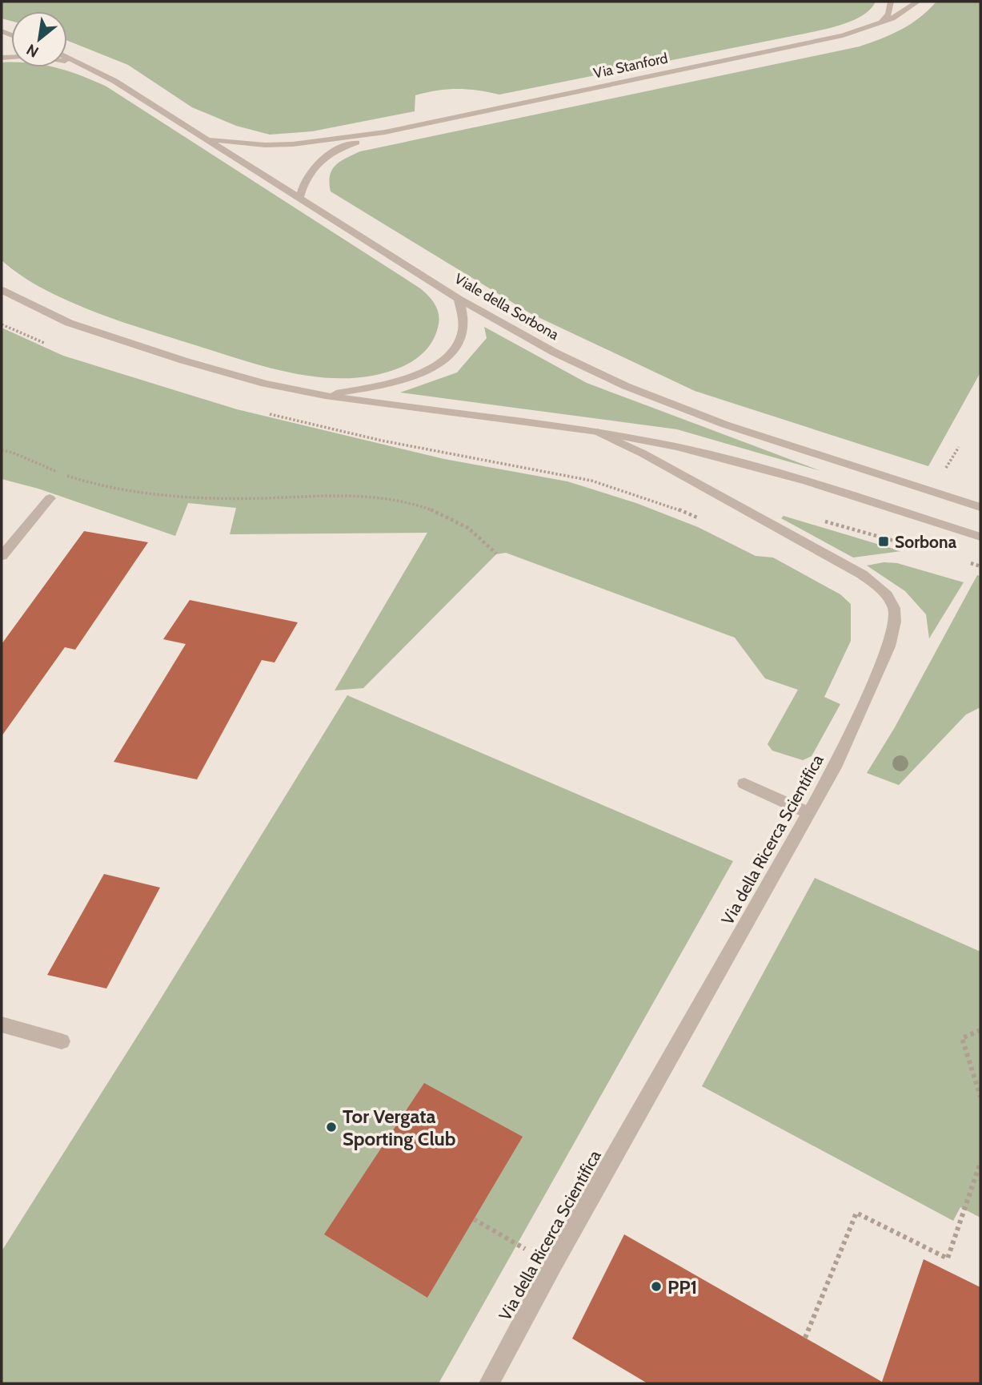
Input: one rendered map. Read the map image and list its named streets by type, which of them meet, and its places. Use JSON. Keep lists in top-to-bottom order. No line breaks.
{"streets":{"street":["Via Stanford","Viale della Sorbona","Via della Ricerca Scientifica"]},"crossings":[["Via Stanford","Viale della Sorbona"]],"places":{"transit":["Sorbona"],"other":["Tor Vergata Sporting Club","PP1"]},"north":"bottom left"}
